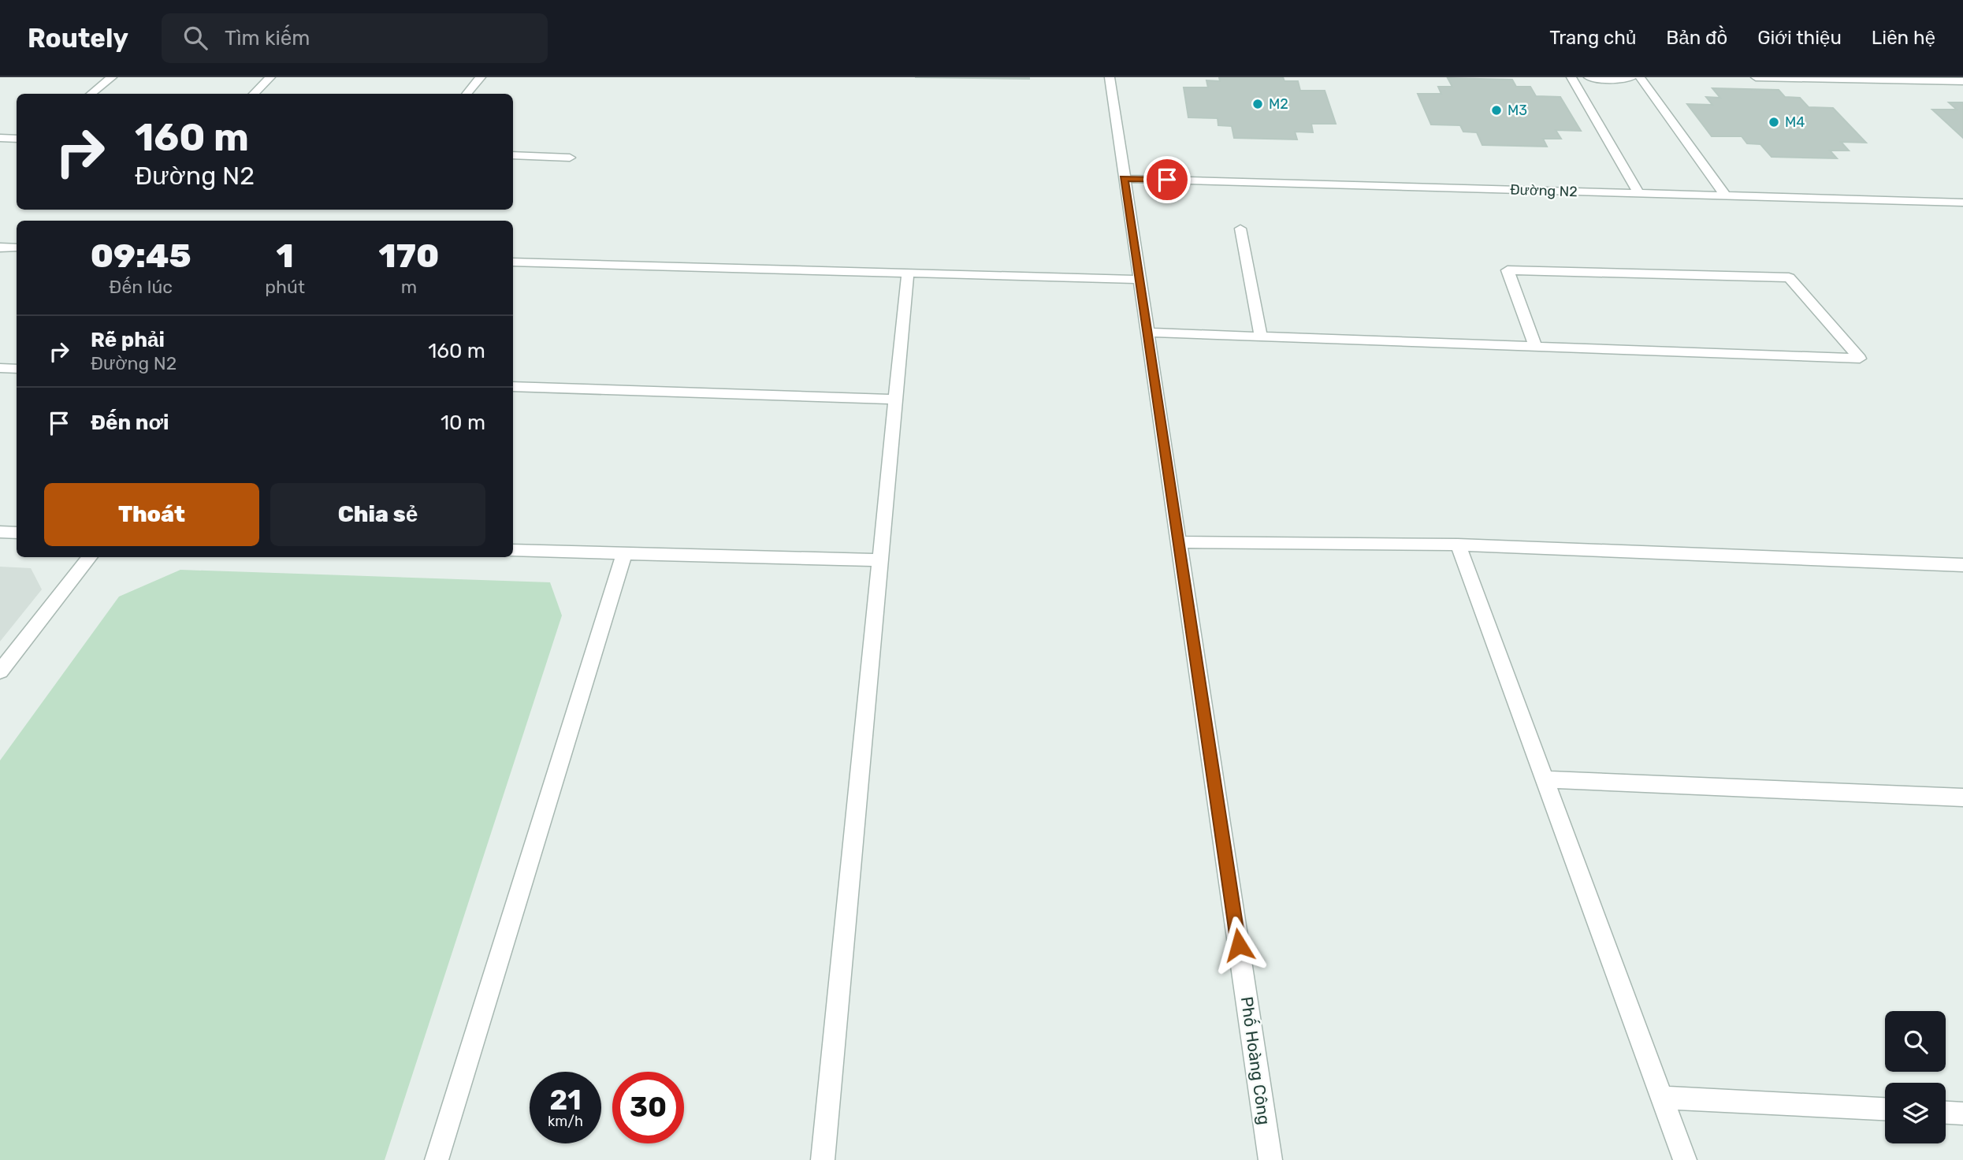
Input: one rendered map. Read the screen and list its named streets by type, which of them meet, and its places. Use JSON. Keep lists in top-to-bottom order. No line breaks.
{"streets":{"street":["Đường N2","Phố Hoàng Công"]},"crossings":[["Đường N2","Phố Hoàng Công"]],"places":["M2","M3","M4"],"page":{"header":"Routely","search":"Tìm kiếm","nav":["Trang chủ","Bản đồ","Giới thiệu","Liên hệ"],"turn":["160 m","Đường N2"],"eta":["09:45","Đến lúc","1","phút","170","m"],"list":[{"name":"Rẽ phải","note":"Đường N2","value":"160 m"},{"name":"Đến nơi","value":"10 m"}],"buttons":["Thoát","Chia sẻ"],"speed":"21 km/h","limit":"30"}}
